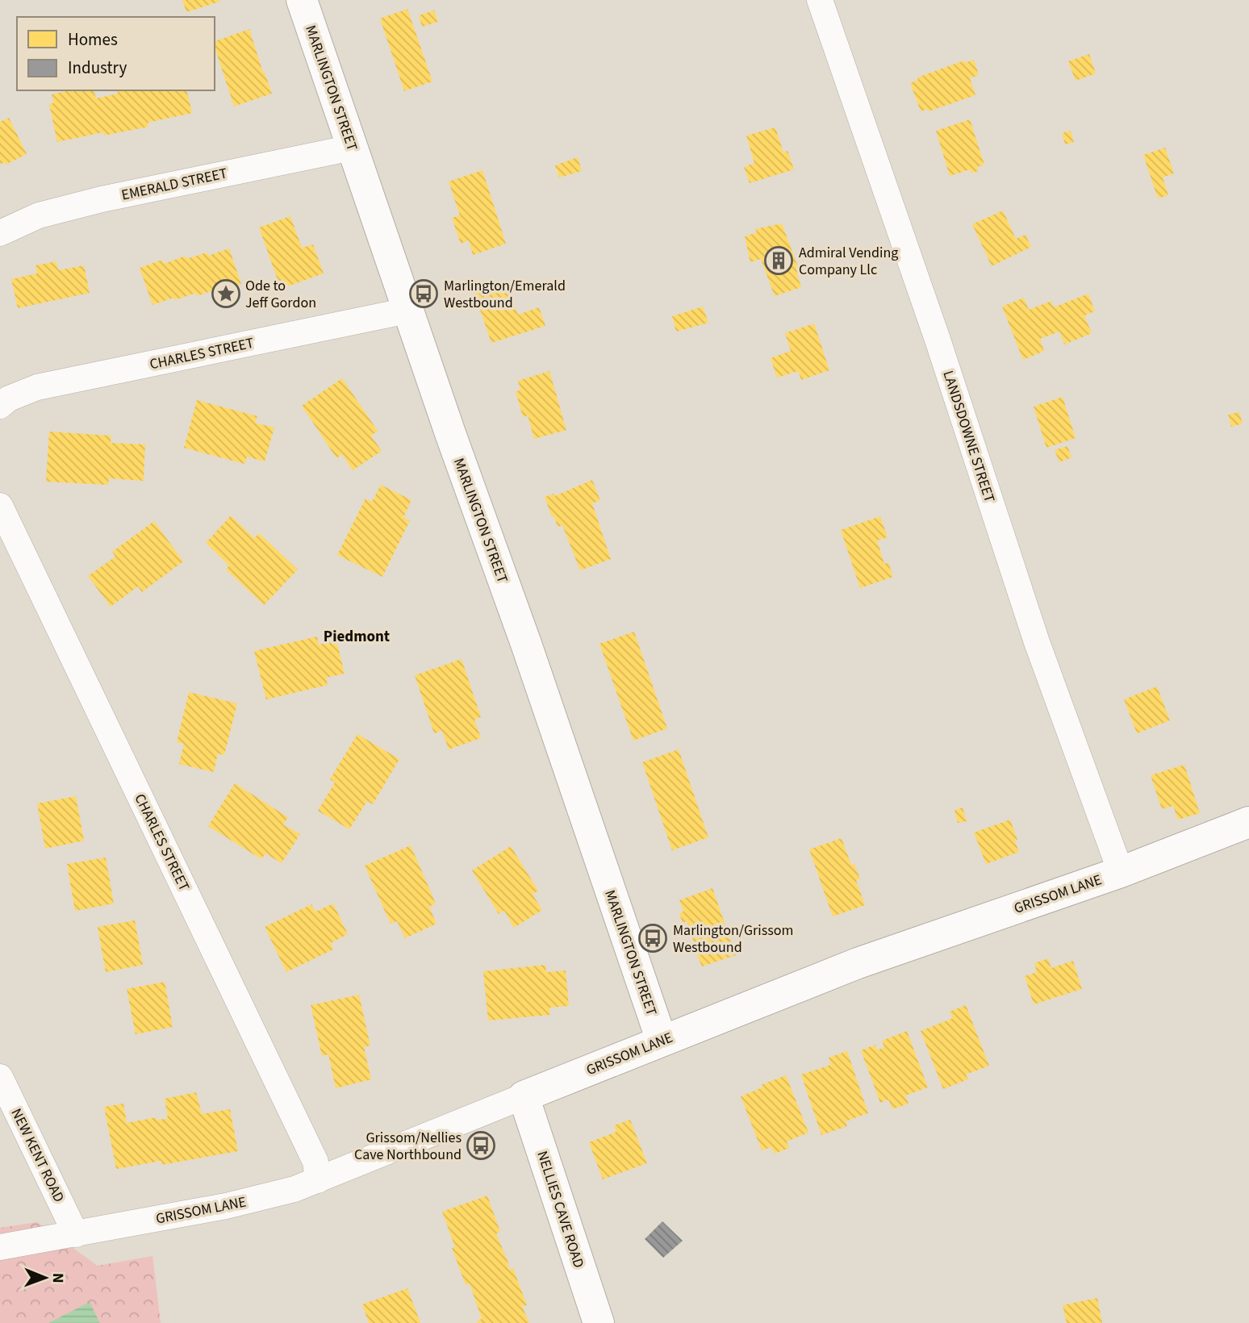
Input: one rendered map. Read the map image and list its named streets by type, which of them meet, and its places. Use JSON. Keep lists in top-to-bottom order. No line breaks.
{"streets":{"street":["MARLINGTON STREET","EMERALD STREET","CHARLES STREET","LANDSDOWNE STREET","GRISSOM LANE","NEW KENT ROAD","NELLIES CAVE ROAD"]},"crossings":[["MARLINGTON STREET","EMERALD STREET"],["MARLINGTON STREET","CHARLES STREET"],["MARLINGTON STREET","GRISSOM LANE"],["CHARLES STREET","GRISSOM LANE"],["LANDSDOWNE STREET","GRISSOM LANE"],["GRISSOM LANE","NEW KENT ROAD"],["GRISSOM LANE","NELLIES CAVE ROAD"]],"districts":["Piedmont"],"places":{"building":["Admiral Vending Company Llc"],"place":["Ode to Jeff Gordon"],"bus stop":["Marlington/Emerald Westbound","Marlington/Grissom Westbound","Grissom/Nellies Cave Northbound"]},"legend":["Homes","Industry"],"north":"right"}
